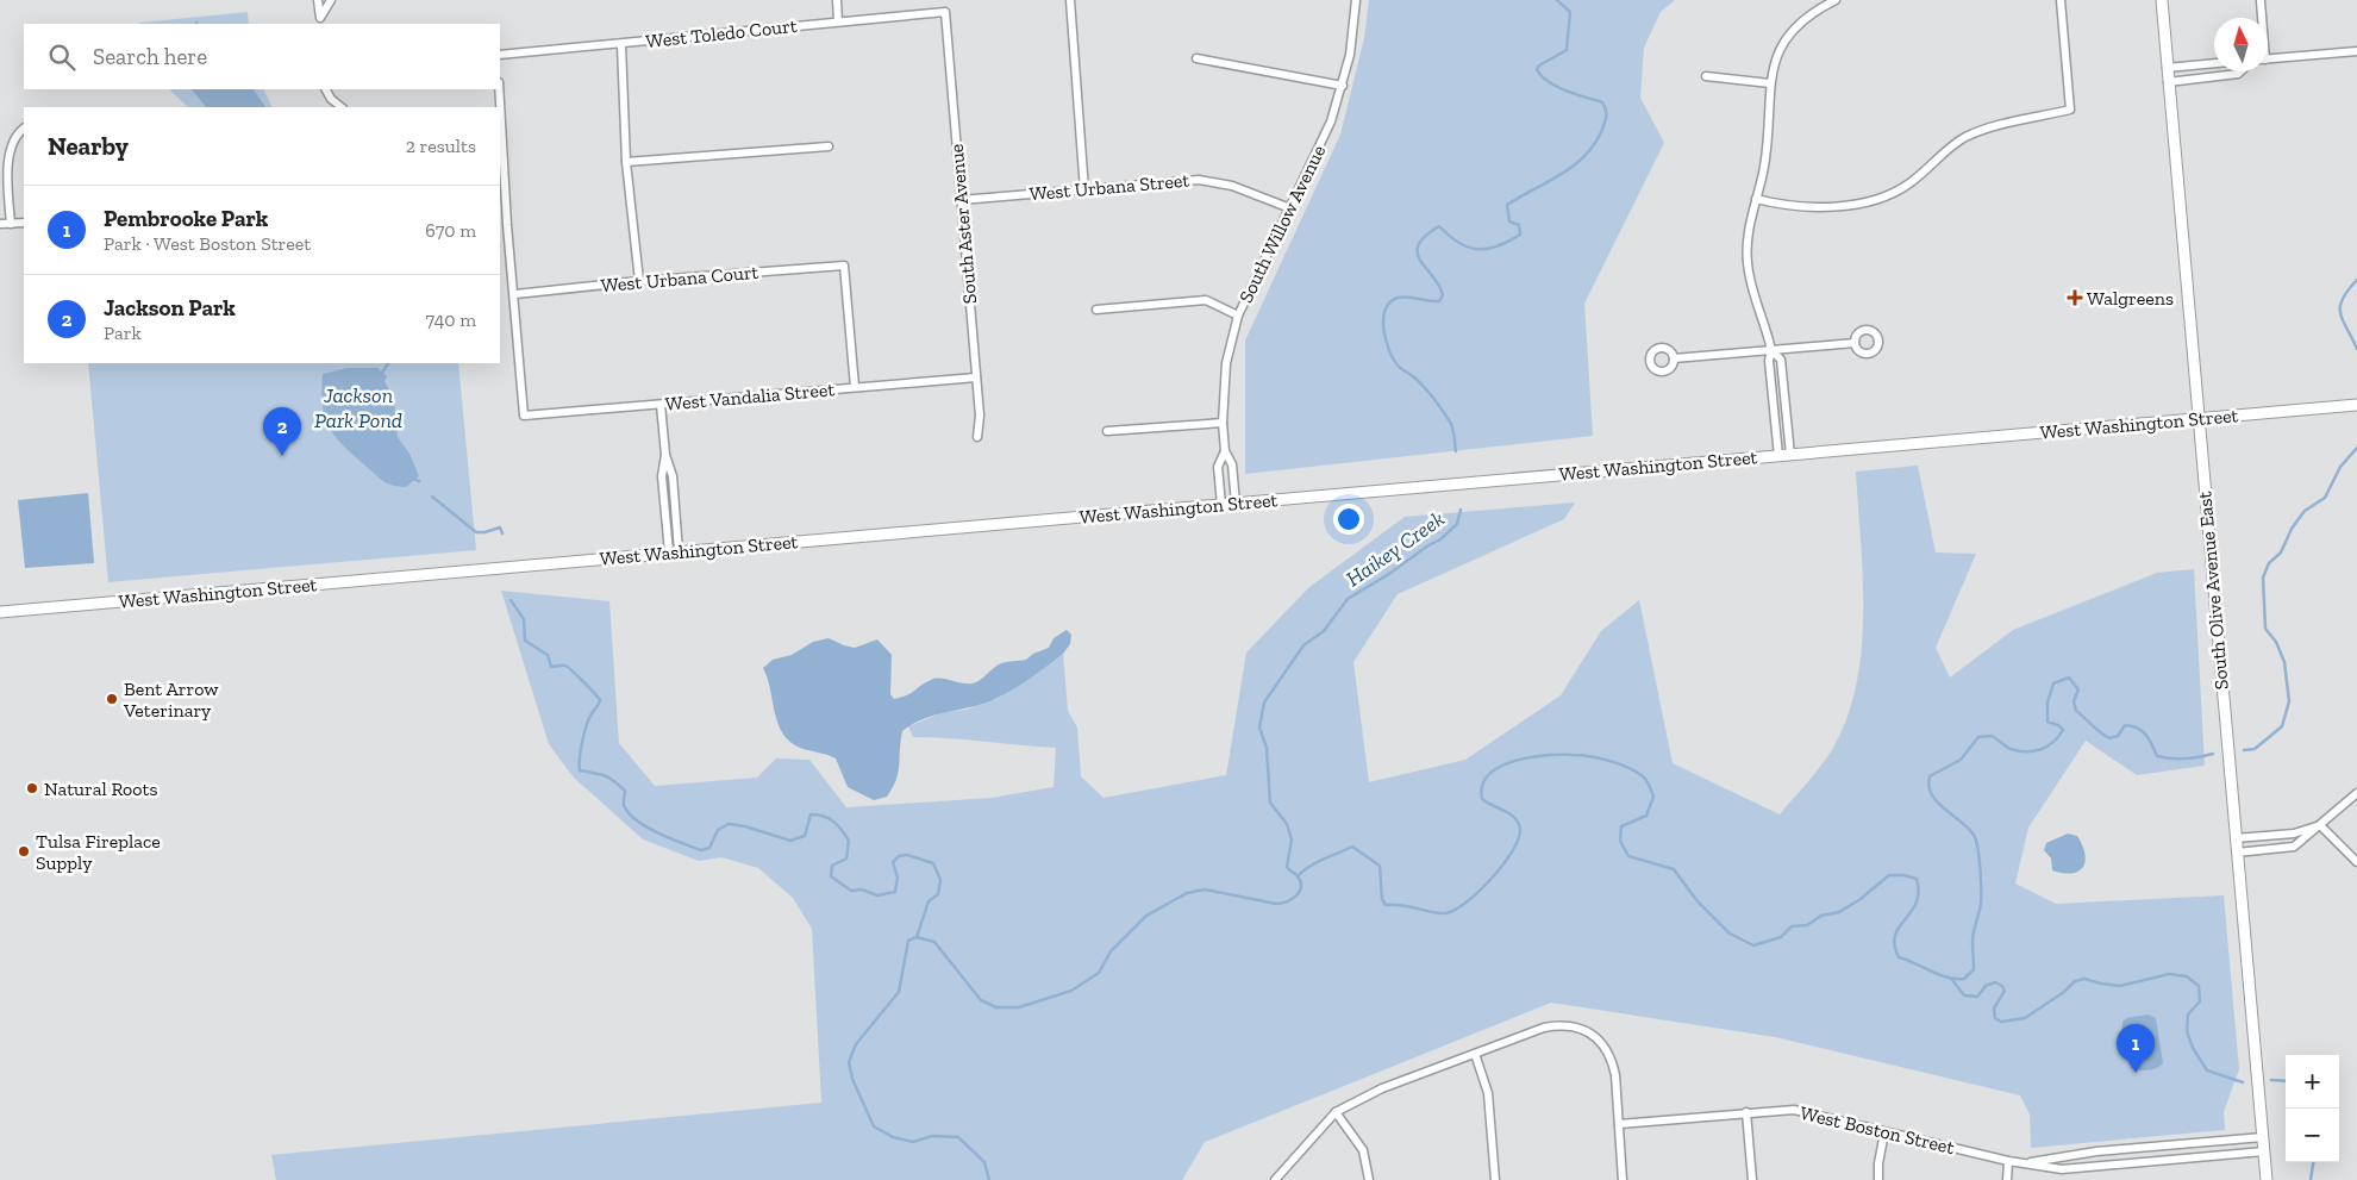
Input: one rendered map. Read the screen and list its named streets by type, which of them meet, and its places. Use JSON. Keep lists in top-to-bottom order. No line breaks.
{"streets":{"main road":["West Washington Street","South Olive Avenue East"],"street":["West Toledo Court","West Urbana Street","South Aster Avenue","South Willow Avenue","West Urbana Court","West Vandalia Street","West Boston Street"]},"crossings":[["West Toledo Court","South Aster Avenue"],["West Urbana Street","South Aster Avenue"],["West Urbana Street","South Willow Avenue"],["South Aster Avenue","West Vandalia Street"],["South Willow Avenue","West Washington Street"],["West Urbana Court","West Vandalia Street"],["West Washington Street","South Olive Avenue East"],["South Olive Avenue East","West Boston Street"]],"water":["Jackson Park Pond","Haikey Creek"],"places":{"health":["Walgreens"],"other":["Bent Arrow Veterinary","Natural Roots","Tulsa Fireplace Supply"]},"north":"top","page":{"search":"Search here","heading":["Nearby","2 results"],"list":[{"mark":"1","name":"Pembrooke Park","note":"Park · West Boston Street","value":"670 m"},{"mark":"2","name":"Jackson Park","note":"Park","value":"740 m"}],"pins":["2","1"],"map_buttons":["+","−"]}}
